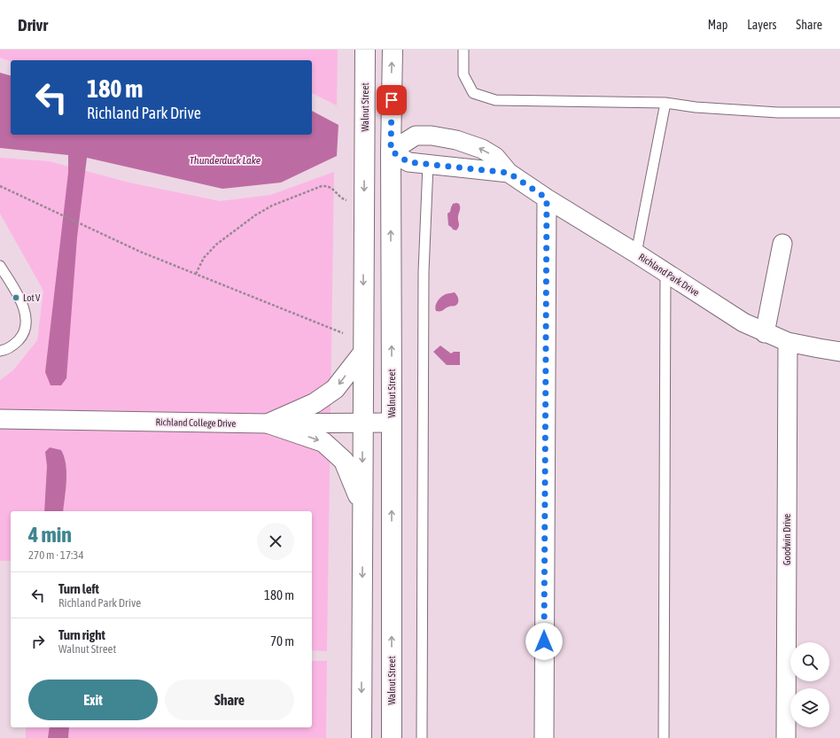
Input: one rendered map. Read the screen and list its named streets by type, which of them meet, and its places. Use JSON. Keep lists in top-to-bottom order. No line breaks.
{"streets":{"main road":["Walnut Street"],"street":["Richland Park Drive","Richland College Drive","Goodwin Drive"]},"crossings":[["Walnut Street","Richland Park Drive"],["Walnut Street","Richland College Drive"],["Richland Park Drive","Goodwin Drive"]],"water":["Thunderduck Lake"],"places":["Lot V"],"page":{"header":"Drivr","nav":["Map","Layers","Share"],"turn":["180 m","Richland Park Drive"],"heading":["4 min","270 m · 17:34"],"list":[{"name":"Turn left","note":"Richland Park Drive","value":"180 m"},{"name":"Turn right","note":"Walnut Street","value":"70 m"}],"buttons":["Exit","Share"]}}
